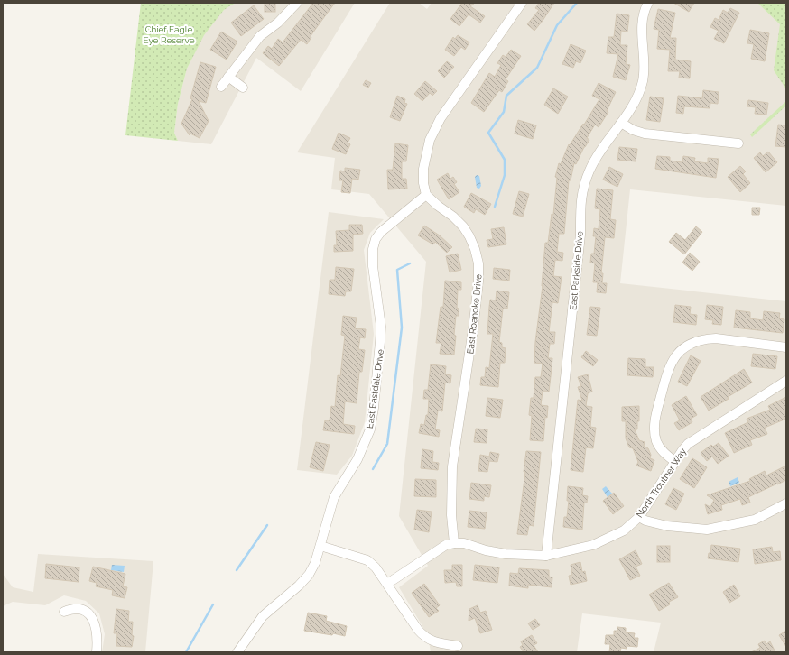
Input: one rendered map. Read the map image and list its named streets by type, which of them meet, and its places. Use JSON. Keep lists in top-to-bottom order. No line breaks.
{"streets":{"street":["East Parkside Drive","East Roanoke Drive","East Eastdale Drive","North Troutner Way"]},"crossings":[["East Parkside Drive","North Troutner Way"],["East Roanoke Drive","East Eastdale Drive"],["East Roanoke Drive","North Troutner Way"]],"parks":["Chief Eagle Eye Reserve"]}
